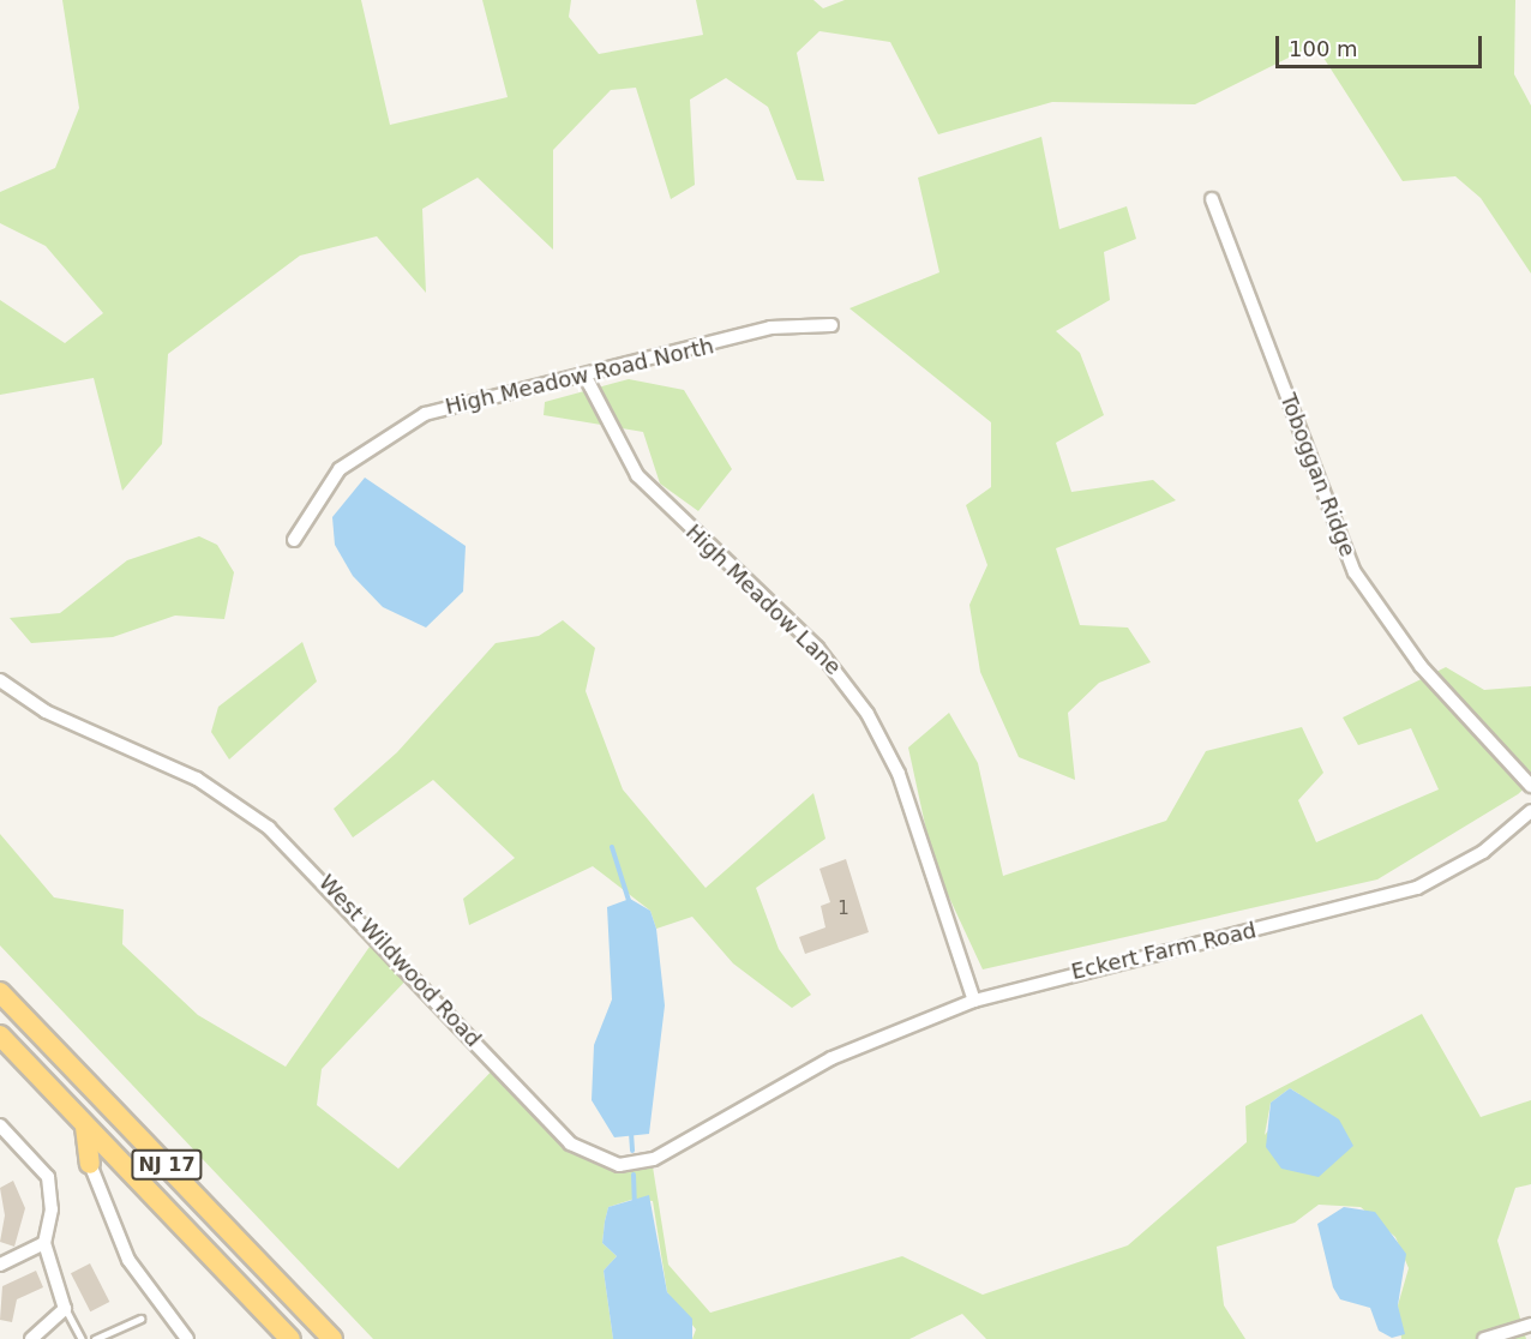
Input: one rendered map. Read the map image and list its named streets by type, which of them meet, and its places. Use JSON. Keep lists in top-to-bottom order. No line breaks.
{"streets":{"highway":["NJ 17"],"street":["High Meadow Road North","Toboggan Ridge","High Meadow Lane","Eckert Farm Road","West Wildwood Road"]},"crossings":[["High Meadow Road North","High Meadow Lane"],["High Meadow Lane","Eckert Farm Road"],["Eckert Farm Road","West Wildwood Road"]],"house_numbers":["1"],"scale_bar":"100 m"}
